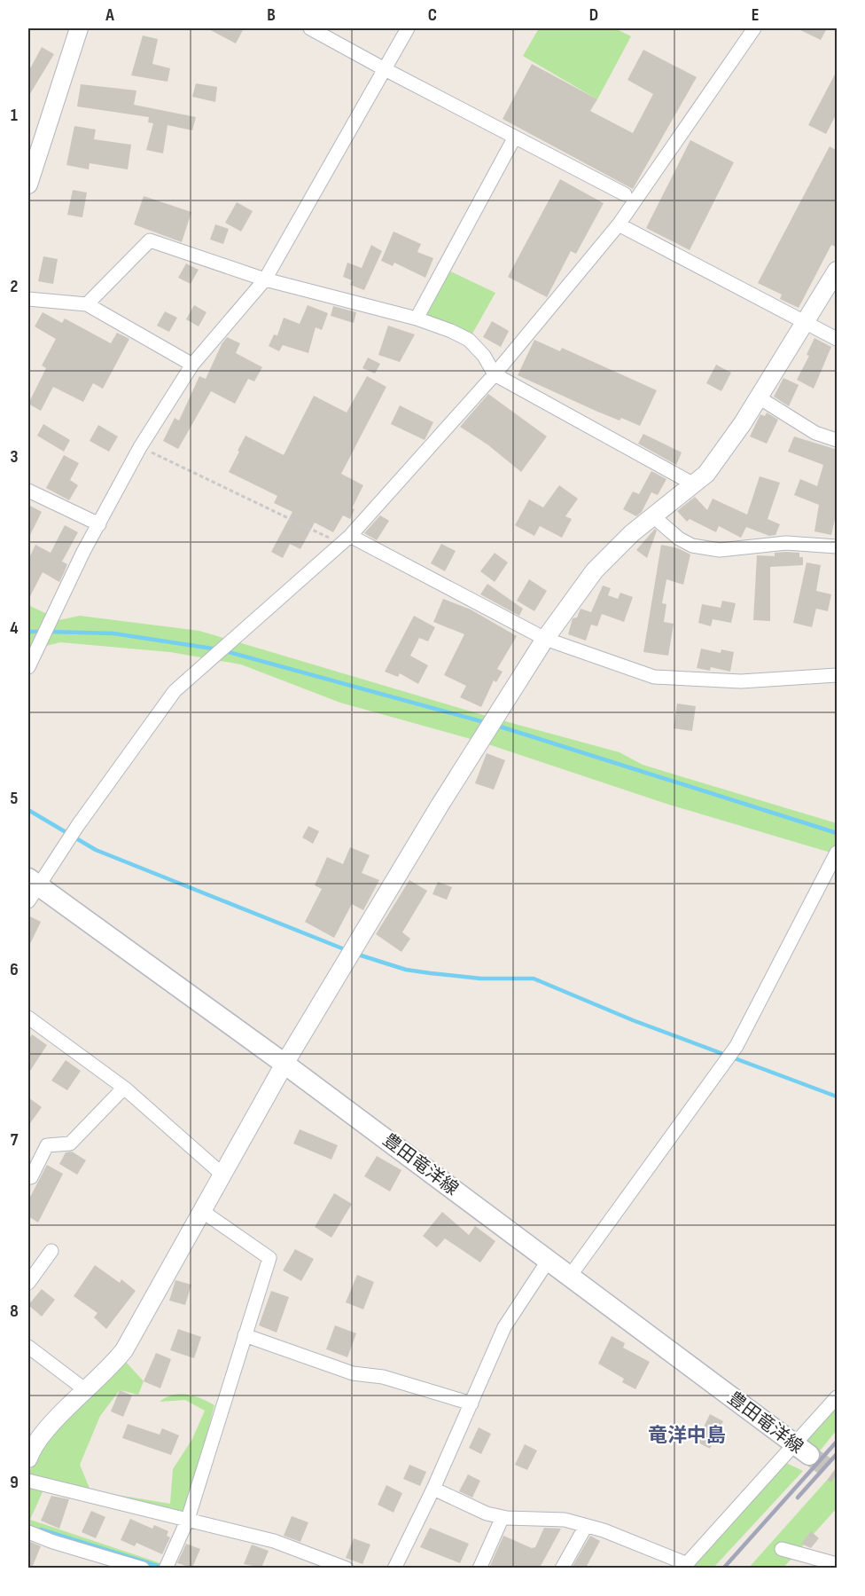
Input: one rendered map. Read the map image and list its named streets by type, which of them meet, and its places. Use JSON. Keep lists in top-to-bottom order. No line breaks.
{"streets":{"main road":["豊田竜洋線"]},"districts":["竜洋中島"],"grid":{"columns":["A","B","C","D","E"],"rows":["1","2","3","4","5","6","7","8","9"]}}
